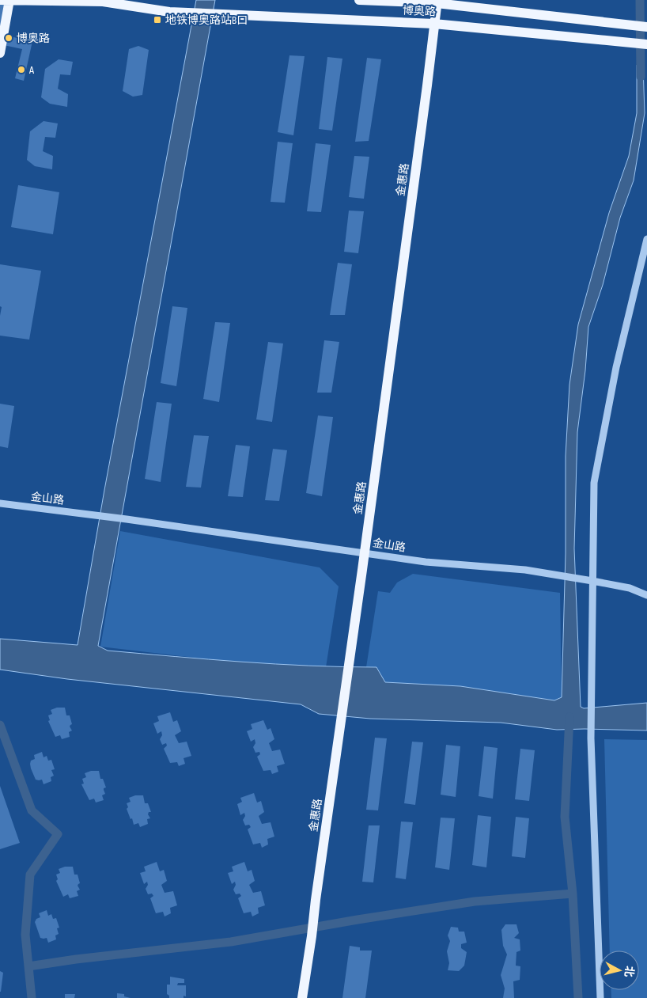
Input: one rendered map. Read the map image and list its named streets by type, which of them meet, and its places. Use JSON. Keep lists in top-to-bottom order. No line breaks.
{"streets":{"main road":["博奥路","金惠路"],"street":["金山路"]},"crossings":[["博奥路","金惠路"],["金惠路","金山路"]],"places":{"transit":["地铁博奥路站B口"],"other":["博奥路","A"]},"north":"right"}
